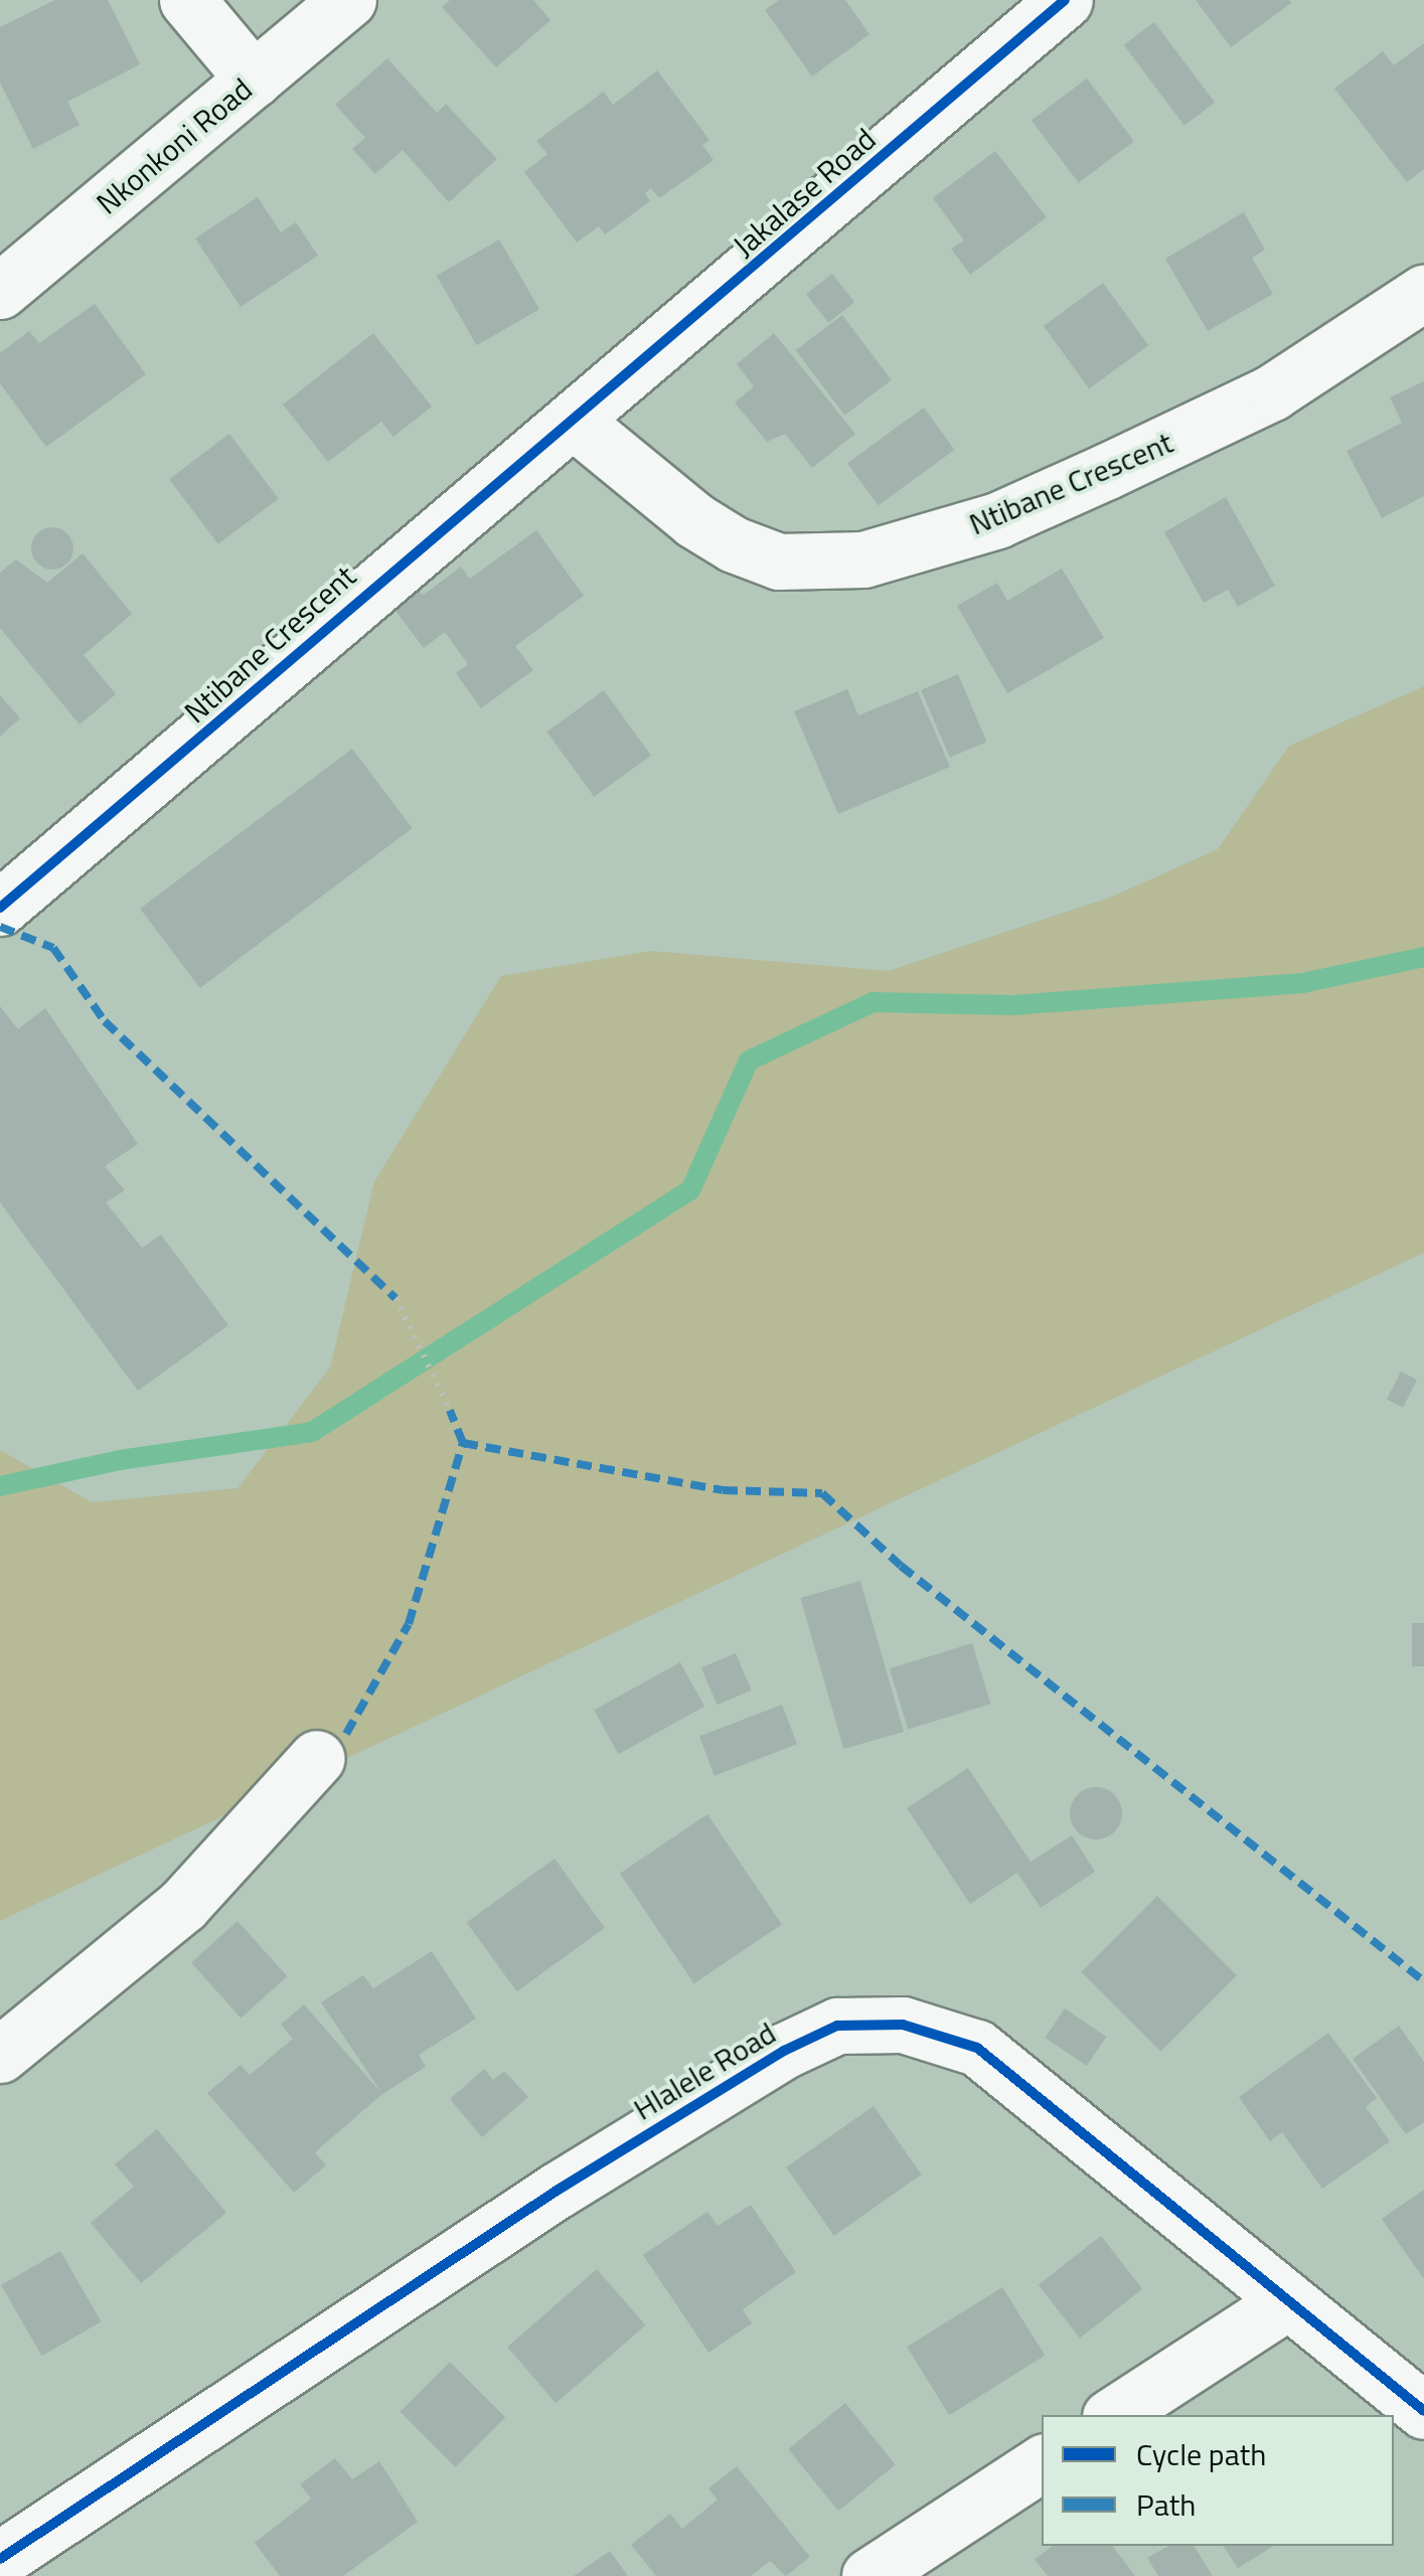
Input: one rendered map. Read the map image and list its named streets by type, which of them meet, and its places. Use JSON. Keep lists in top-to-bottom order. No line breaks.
{"streets":{"street":["Nkonkoni Road","Jakalase Road","Ntibane Crescent","Hlalele Road"]},"crossings":[["Jakalase Road","Ntibane Crescent"]],"legend":["Cycle path","Path"]}
